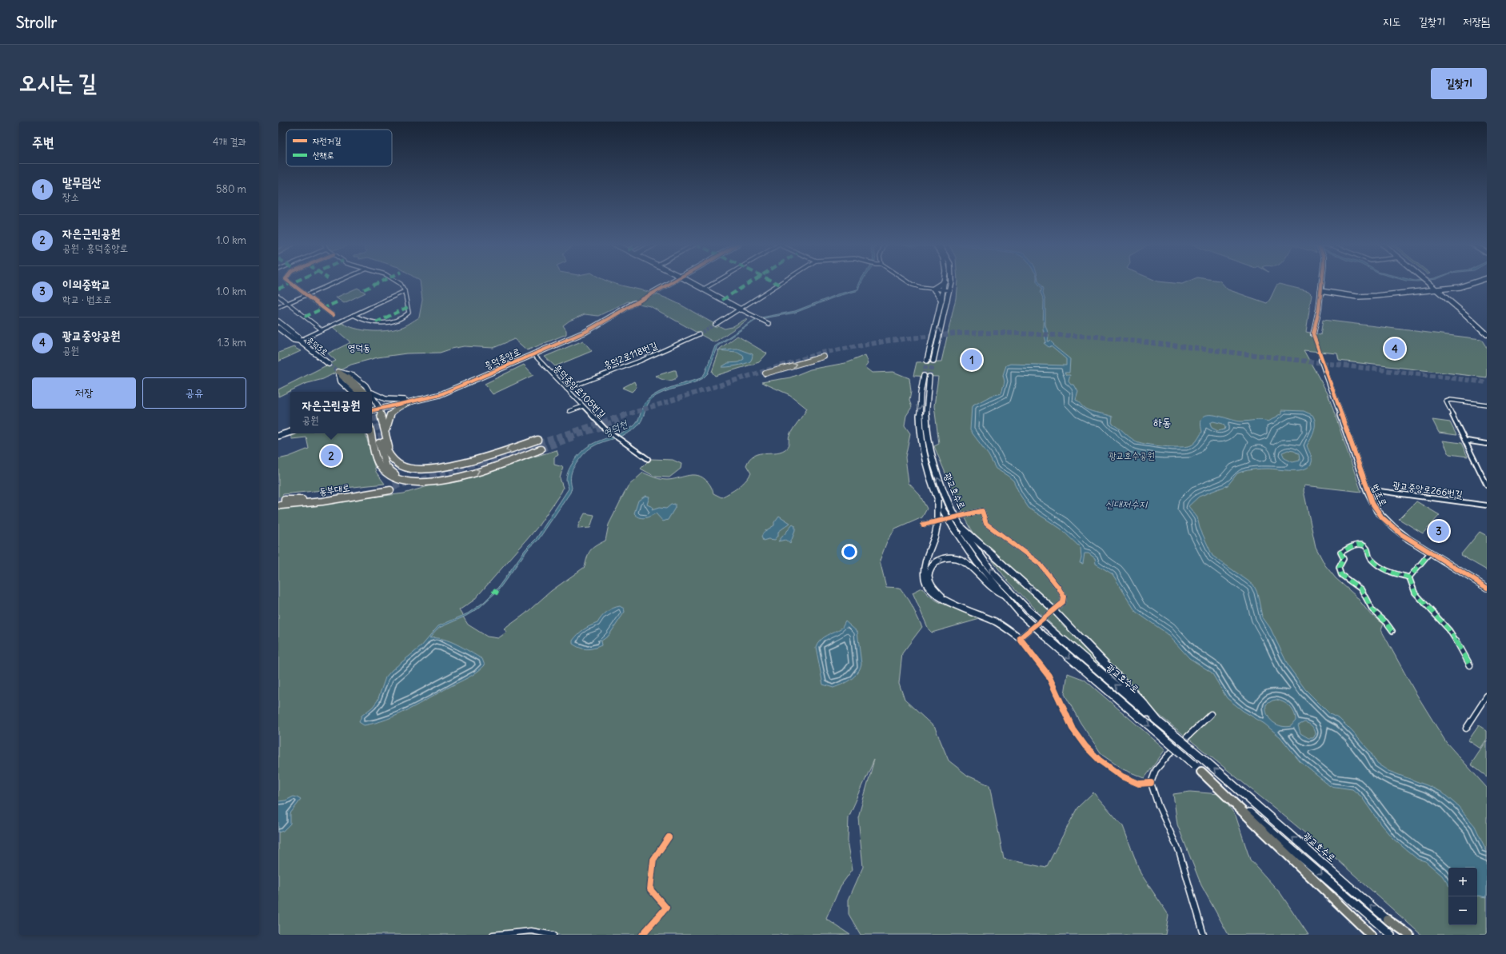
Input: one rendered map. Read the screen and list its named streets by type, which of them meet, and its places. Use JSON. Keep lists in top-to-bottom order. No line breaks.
{"streets":{"highway":["동부대로"],"main road":["흥덕3로","흥덕중앙로","광교호수로","법조로"],"street":["흥덕2로118번길","흥덕중앙로105번길","광교중앙로266번길"]},"crossings":[["흥덕2로118번길","흥덕중앙로105번길"],["흥덕중앙로","흥덕중앙로105번길"],["광교중앙로266번길","법조로"]],"districts":["영덕동","하동"],"water":["영덕천","신대저수지"],"parks":["광교호수공원"],"legend":["자전거길","산책로"],"page":{"header":"Strollr","nav":["지도","길찾기","저장됨"],"title":"오시는 길","buttons":["길찾기",["저장","공유"]],"heading":["주변","4개 결과"],"list":[{"mark":"1","name":"말무덤산","note":"장소","value":"580 m"},{"mark":"2","name":"자은근린공원","note":"공원 · 흥덕중앙로","value":"1.0 km"},{"mark":"3","name":"이의중학교","note":"학교 · 법조로","value":"1.0 km"},{"mark":"4","name":"광교중앙공원","note":"공원","value":"1.3 km"}],"pins":["4","1","2","3"],"popup":["자은근린공원","공원"],"map_buttons":["+","−"]}}
